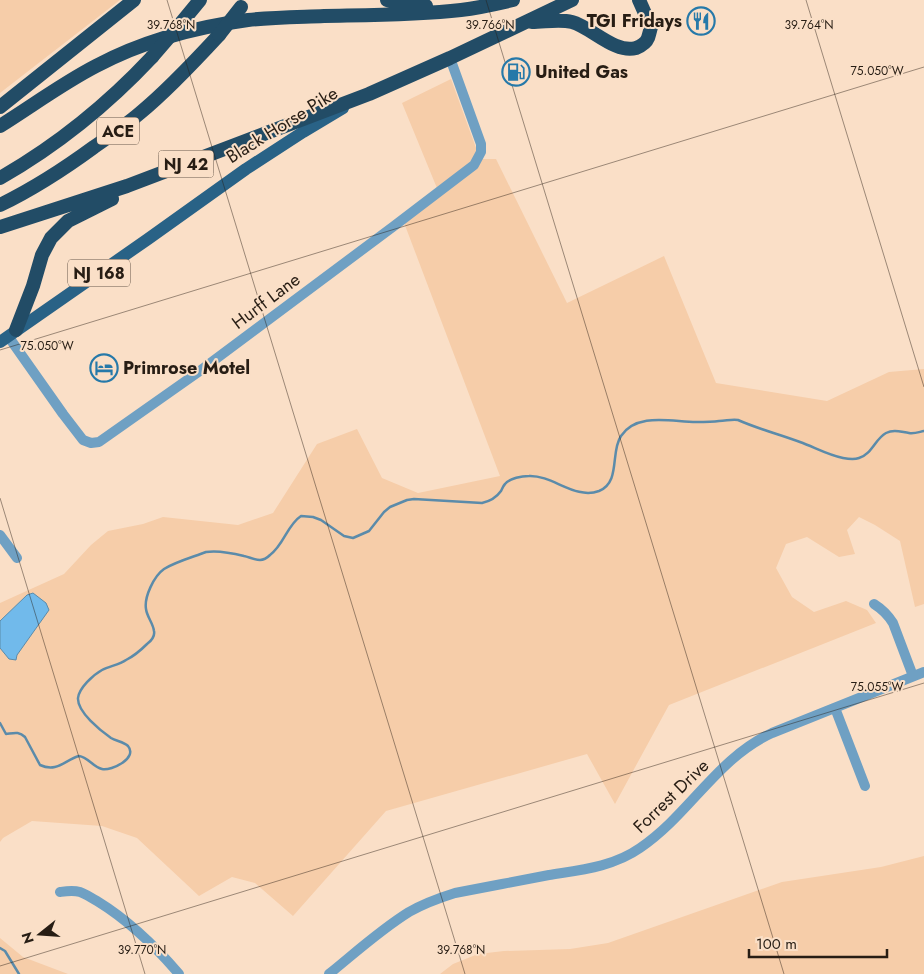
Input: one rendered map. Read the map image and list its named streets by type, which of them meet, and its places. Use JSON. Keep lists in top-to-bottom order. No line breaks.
{"streets":{"highway":["Black Horse Pike","ACE","NJ 42"],"main road":["NJ 168"],"street":["Hurff Lane","Forrest Drive"]},"crossings":[["Black Horse Pike","NJ 42"],["Black Horse Pike","Hurff Lane"]],"places":{"restaurant":["TGI Fridays"],"fuel station":["United Gas"],"hotel":["Primrose Motel"]},"scale_bar":"100 m","north":"left","coordinates":["39.768°N","39.766°N","39.764°N","75.050°W","75.055°W","39.770°N"]}
